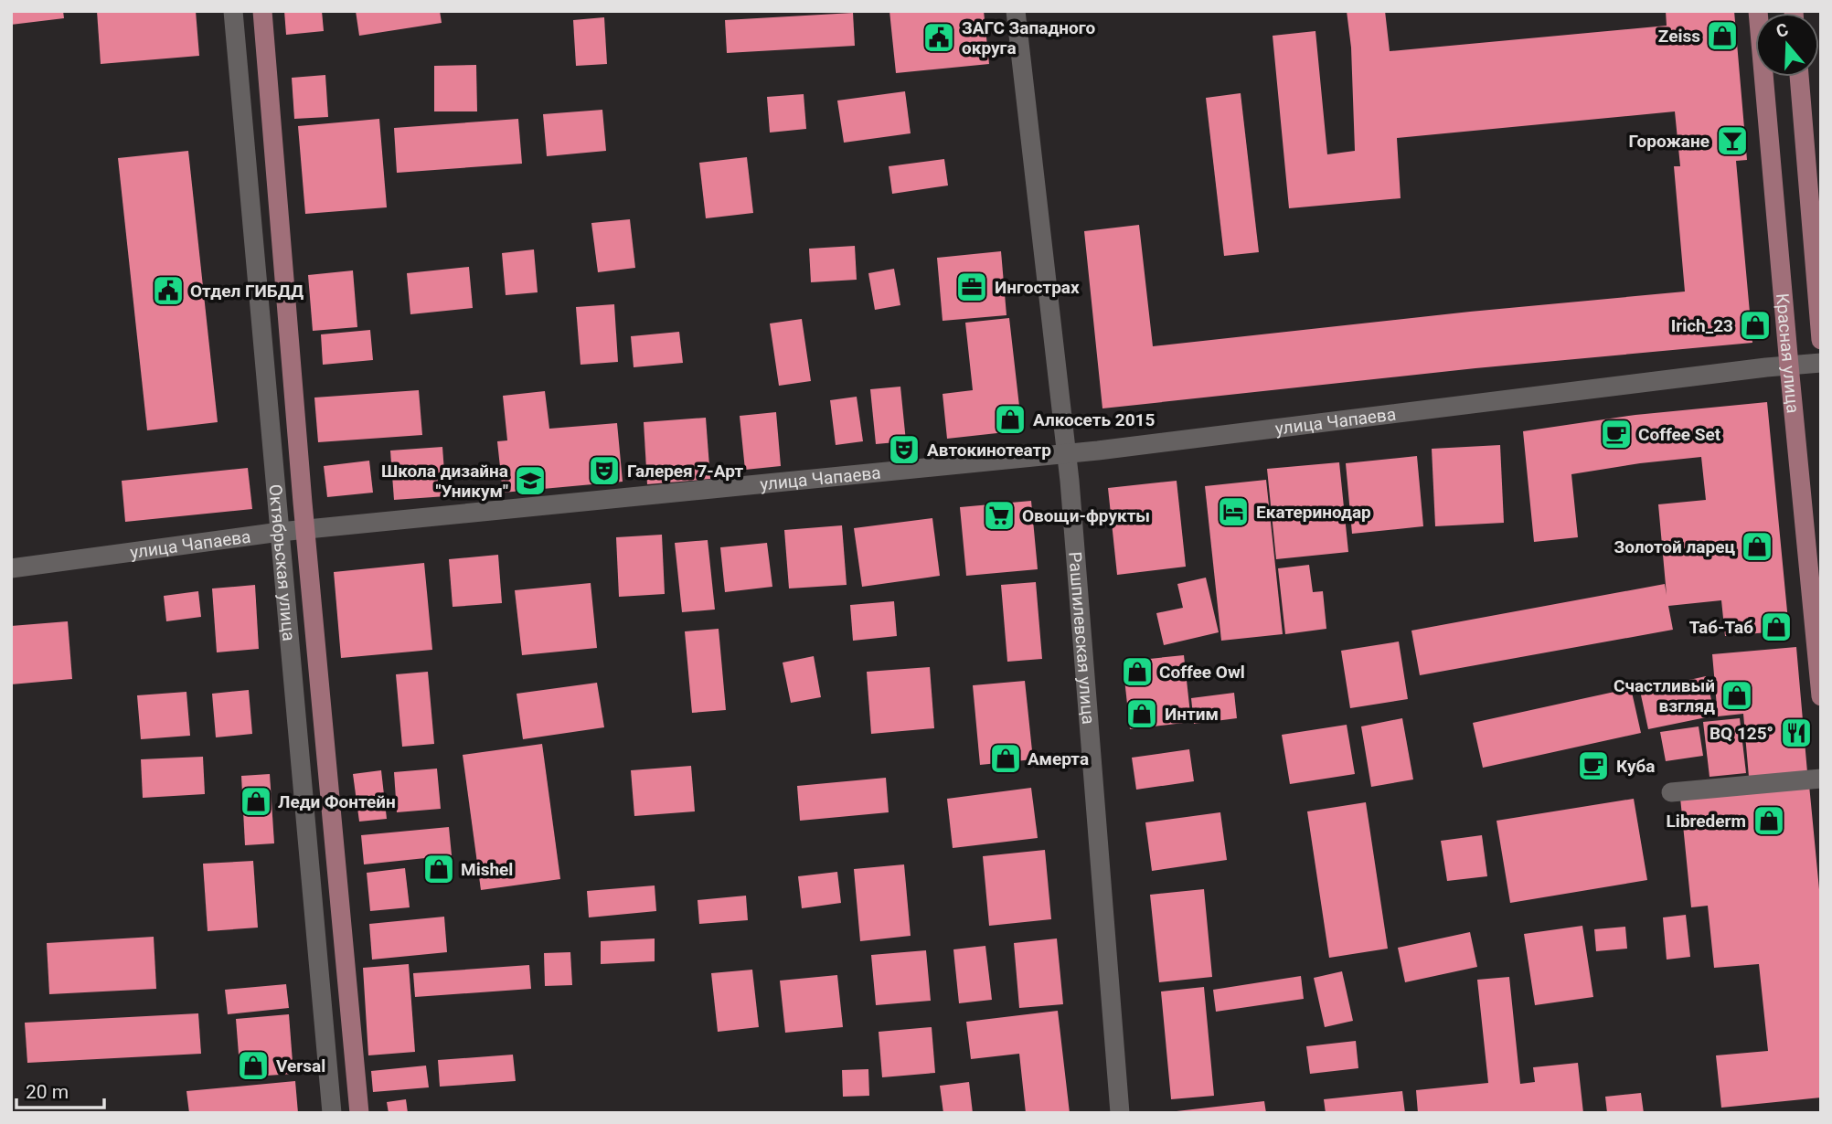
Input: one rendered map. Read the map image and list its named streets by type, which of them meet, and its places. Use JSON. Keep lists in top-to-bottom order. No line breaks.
{"streets":{"main road":["Красная улица","Октябрьская улица"],"street":["улица Чапаева","Рашпилевская улица"]},"crossings":[["Красная улица","улица Чапаева"],["улица Чапаева","Октябрьская улица"],["улица Чапаева","Рашпилевская улица"]],"places":{"shop":["Zeiss","Irich_23","Алкосеть 2015","Золотой ларец","Таб-Таб","Coffee Owl","Счастливый взгляд","Интим","Амерта","Леди Фонтейн","Librederm","Mishel","Versal"],"public building":["ЗАГС Западного округа","Отдел ГИБДД"],"bar":["Горожане"],"office":["Ингострах"],"cafe":["Coffee Set","Куба"],"theatre":["Автокинотеатр","Галерея 7-Арт"],"school or university":["Школа дизайна \"Уникум\""],"hotel":["Екатеринодар"],"supermarket":["Овощи-фрукты"],"restaurant":["BQ 125°"]},"scale_bar":"20 m","north":"top"}
